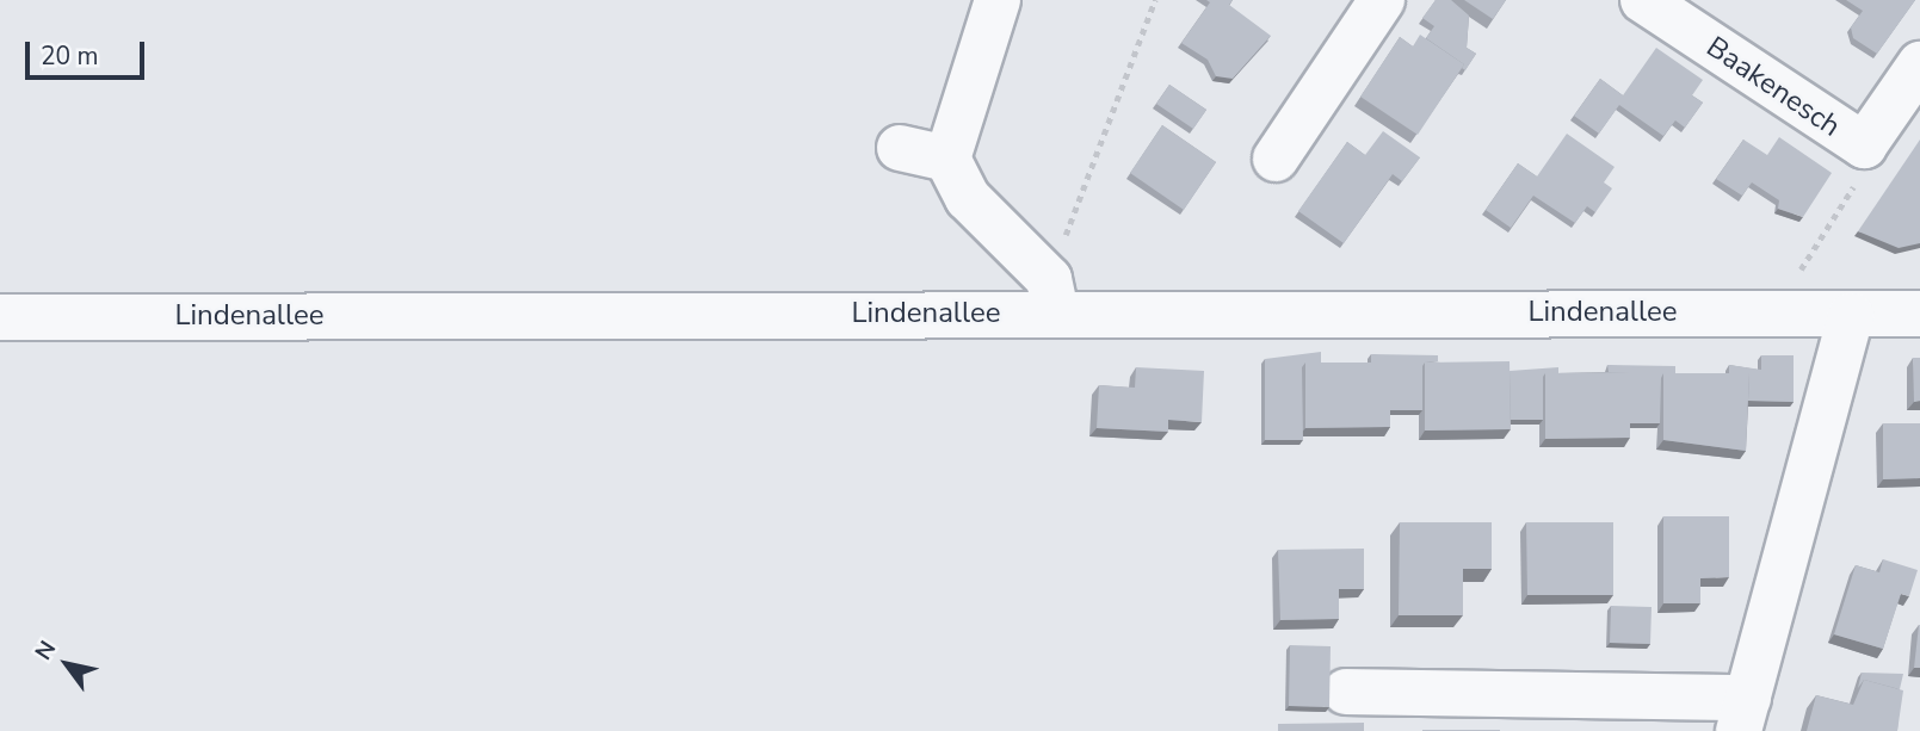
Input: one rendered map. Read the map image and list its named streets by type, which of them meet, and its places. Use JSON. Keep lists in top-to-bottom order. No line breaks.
{"streets":{"street":["Baakenesch","Lindenallee"]},"scale_bar":"20 m","north":"top left"}
